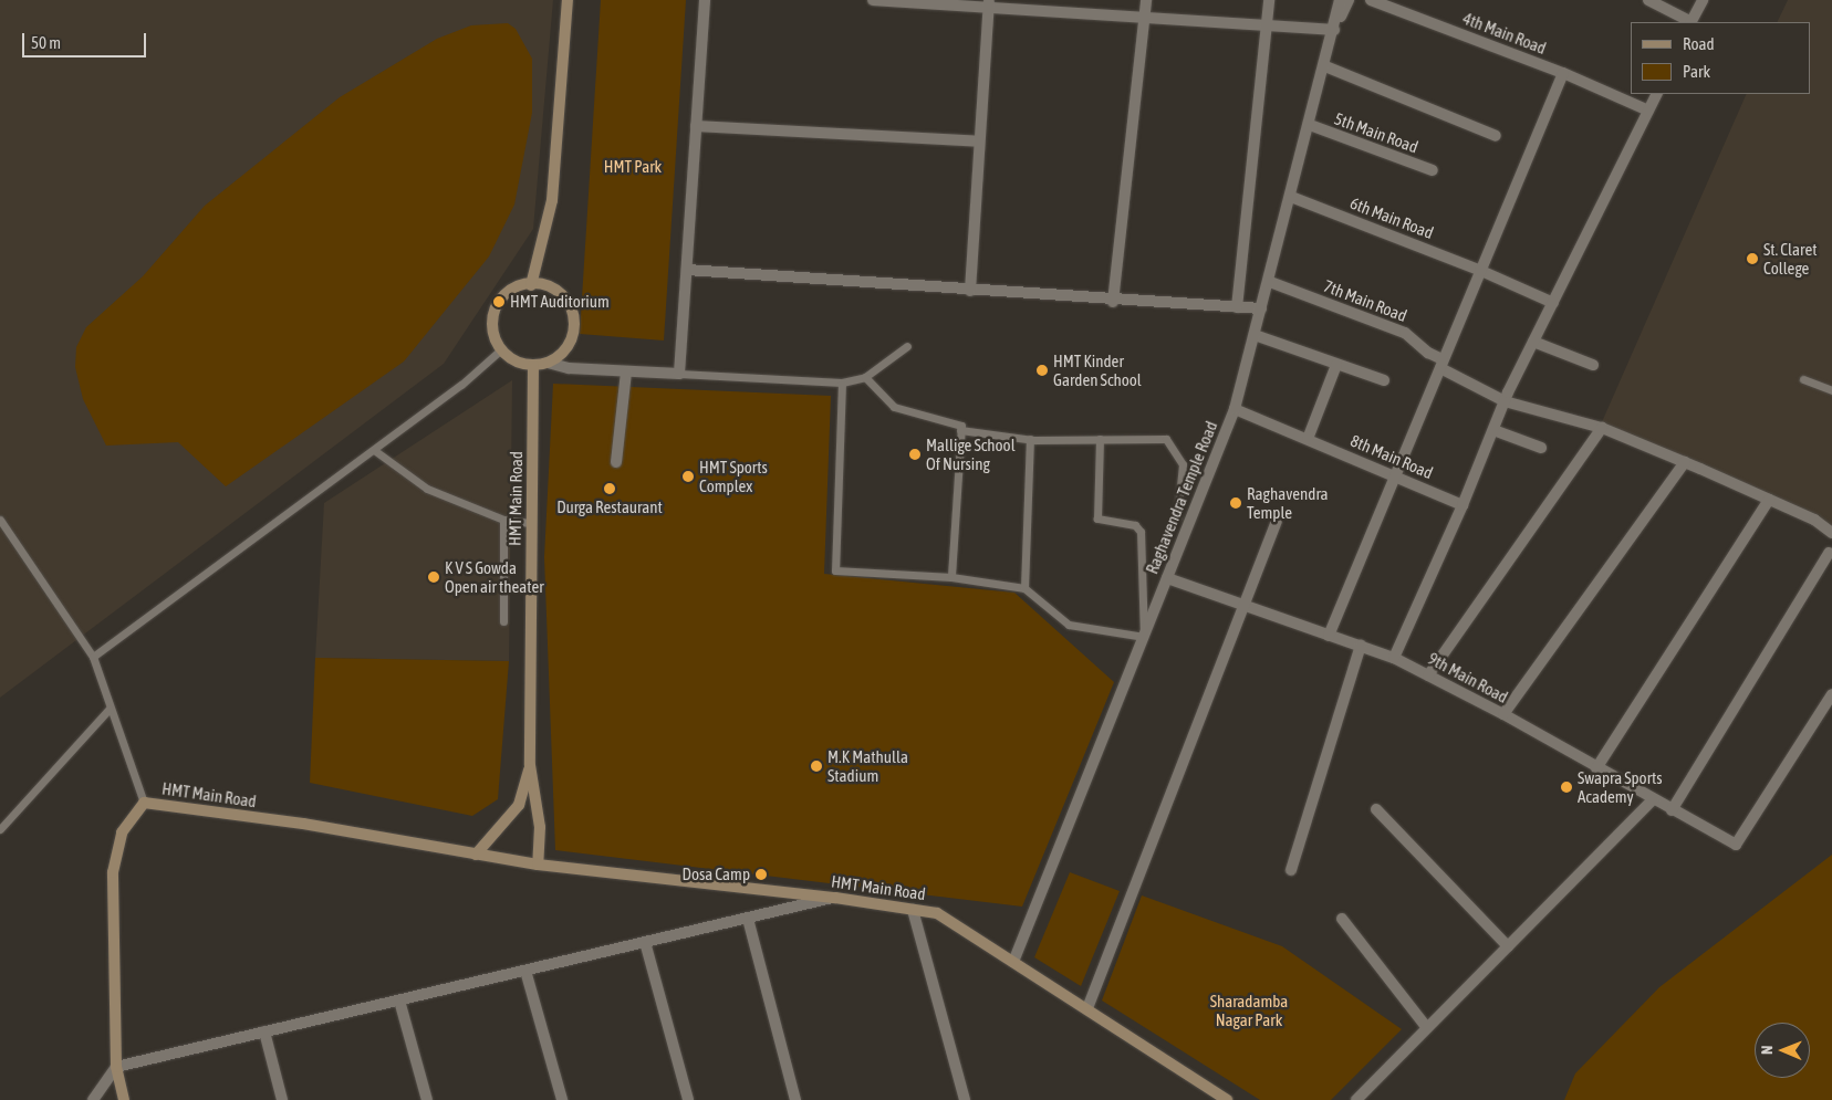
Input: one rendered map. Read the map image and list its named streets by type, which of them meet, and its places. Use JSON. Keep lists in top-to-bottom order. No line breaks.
{"streets":{"street":["4th Main Road","5th Main Road","6th Main Road","7th Main Road","8th Main Road","Raghavendra Temple Road","HMT Main Road","9th Main Road"]},"crossings":[["5th Main Road","Raghavendra Temple Road"],["6th Main Road","Raghavendra Temple Road"],["7th Main Road","Raghavendra Temple Road"],["8th Main Road","Raghavendra Temple Road"],["Raghavendra Temple Road","HMT Main Road"],["Raghavendra Temple Road","9th Main Road"]],"parks":["HMT Park","Sharadamba Nagar Park"],"places":["St. Claret College","HMT Auditorium","HMT Kinder Garden School","Mallige School Of Nursing","HMT Sports Complex","Durga Restaurant","Raghavendra Temple","K V S Gowda Open air theater","M.K Mathulla Stadium","Swapra Sports Academy","Dosa Camp"],"legend":["Road","Park"],"scale_bar":"50 m","north":"left"}
